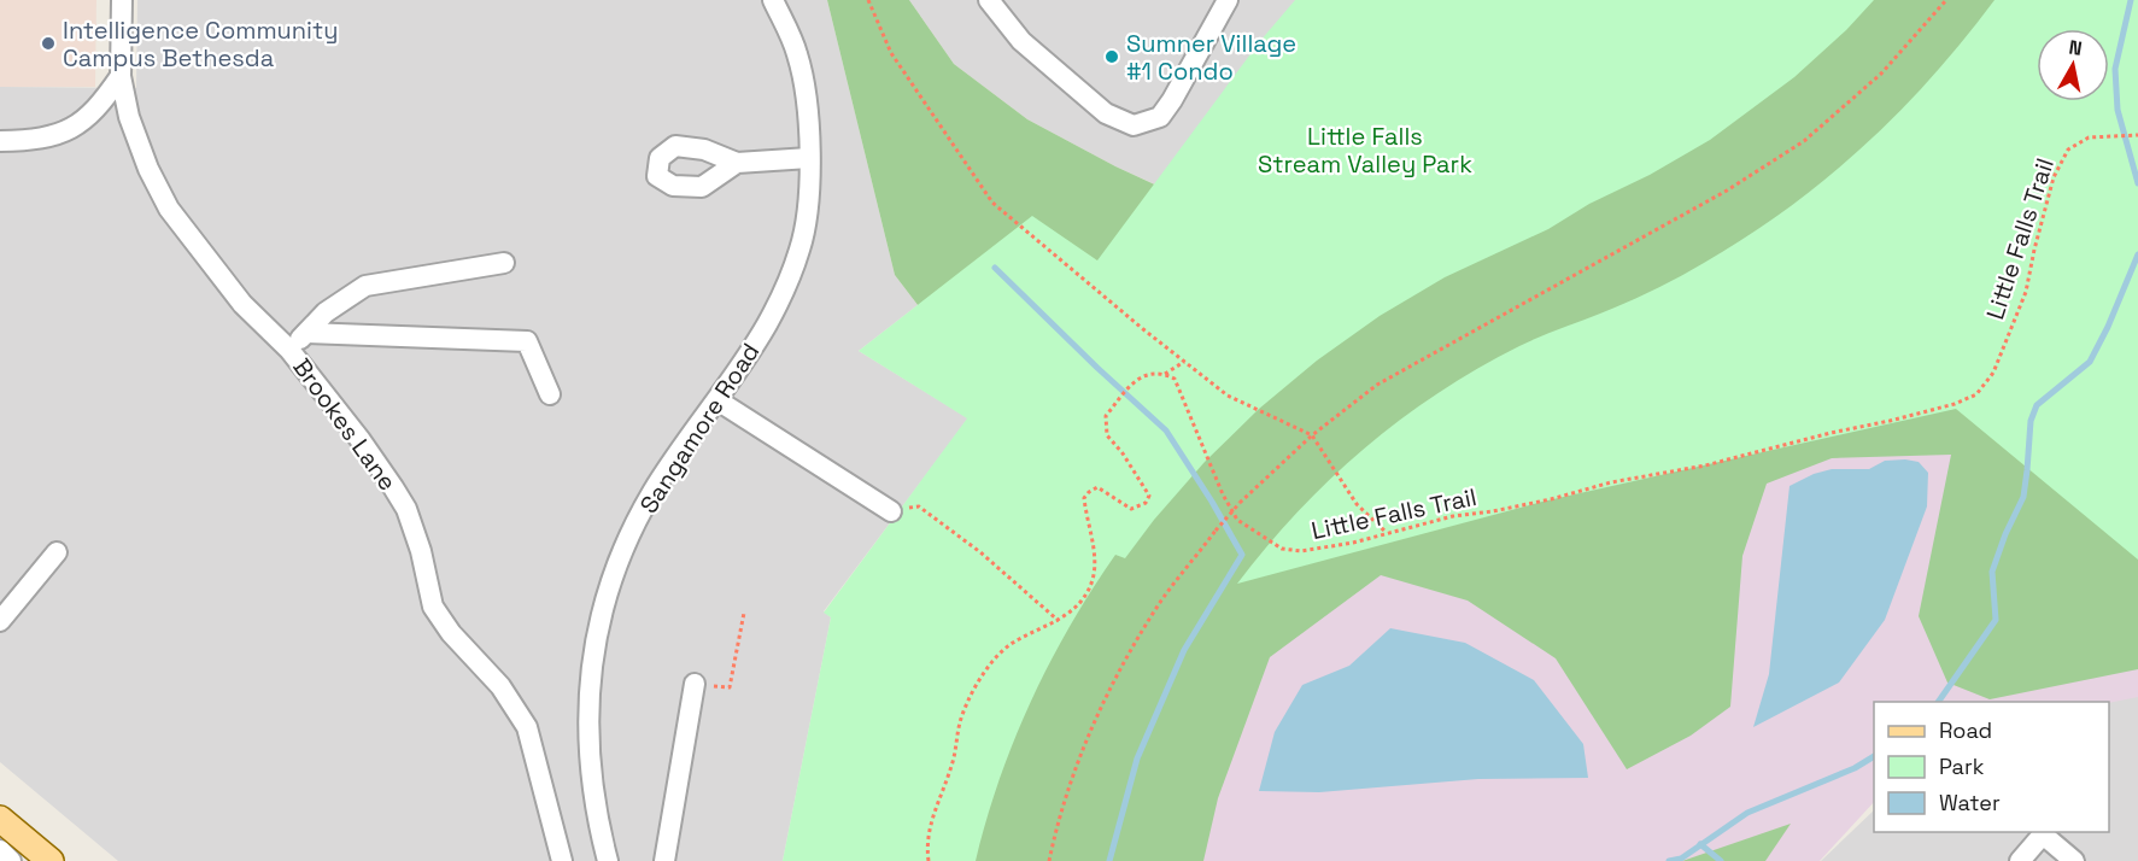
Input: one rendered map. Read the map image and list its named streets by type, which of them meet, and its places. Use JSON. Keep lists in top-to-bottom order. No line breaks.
{"streets":{"street":["Brookes Lane","Sangamore Road"],"path":["Little Falls Trail"]},"parks":["Little Falls Stream Valley Park"],"places":["Intelligence Community Campus Bethesda","Sumner Village #1 Condo"],"legend":["Road","Park","Water"],"north":"top"}
